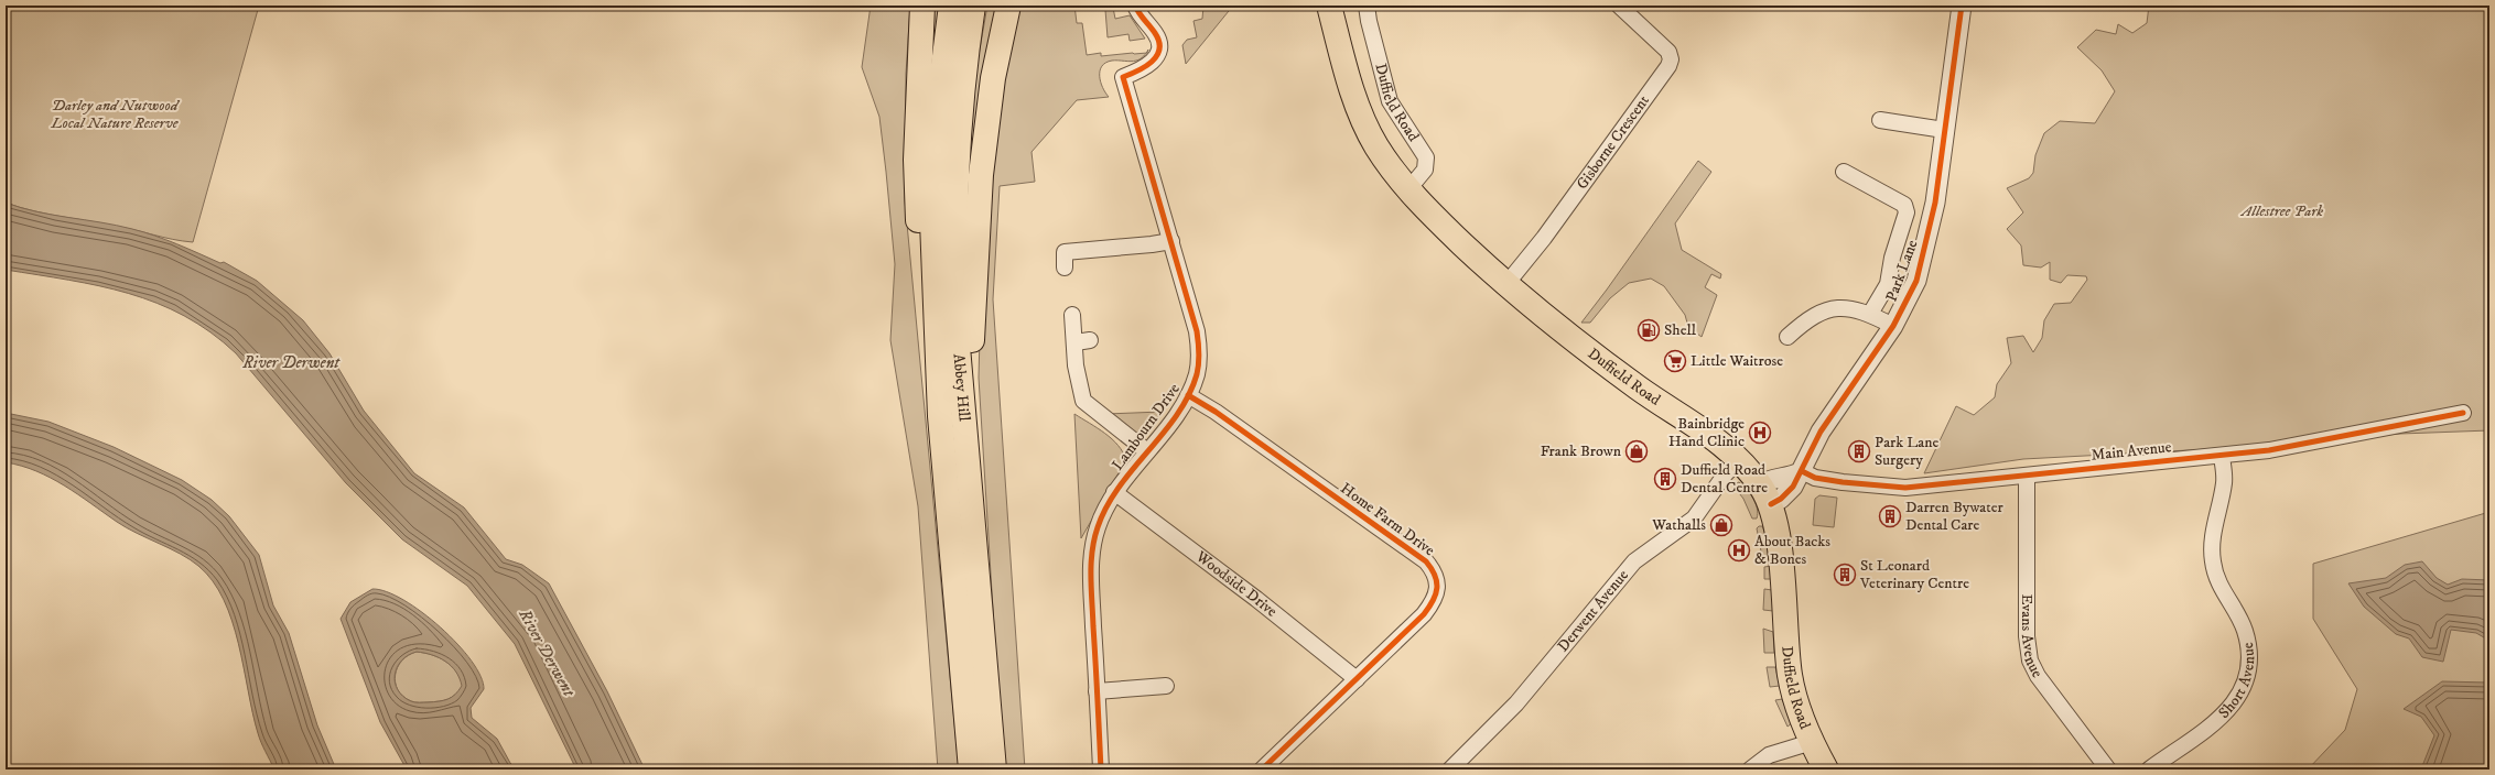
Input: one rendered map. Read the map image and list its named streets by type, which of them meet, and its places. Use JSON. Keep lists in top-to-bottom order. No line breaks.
{"streets":{"highway":["Duffield Road","Abbey Hill"],"street":["Gisborne Crescent","Park Lane","Lambourn Drive","Main Avenue","Home Farm Drive","Woodside Drive","Derwent Avenue","Evans Avenue","Short Avenue"]},"crossings":[["Duffield Road","Gisborne Crescent"],["Duffield Road","Derwent Avenue"],["Park Lane","Main Avenue"],["Lambourn Drive","Home Farm Drive"],["Lambourn Drive","Woodside Drive"],["Main Avenue","Evans Avenue"],["Main Avenue","Short Avenue"],["Home Farm Drive","Woodside Drive"]],"water":["River Derwent"],"parks":["Darley and Nutwood Local Nature Reserve","Allestree Park"],"places":{"fuel station":["Shell"],"supermarket":["Little Waitrose"],"hospital":["Bainbridge Hand Clinic","About Backs & Bones"],"shop":["Frank Brown","Wathalls"],"building":["Park Lane Surgery","Duffield Road Dental Centre","Darren Bywater Dental Care","St Leonard Veterinary Centre"]}}
